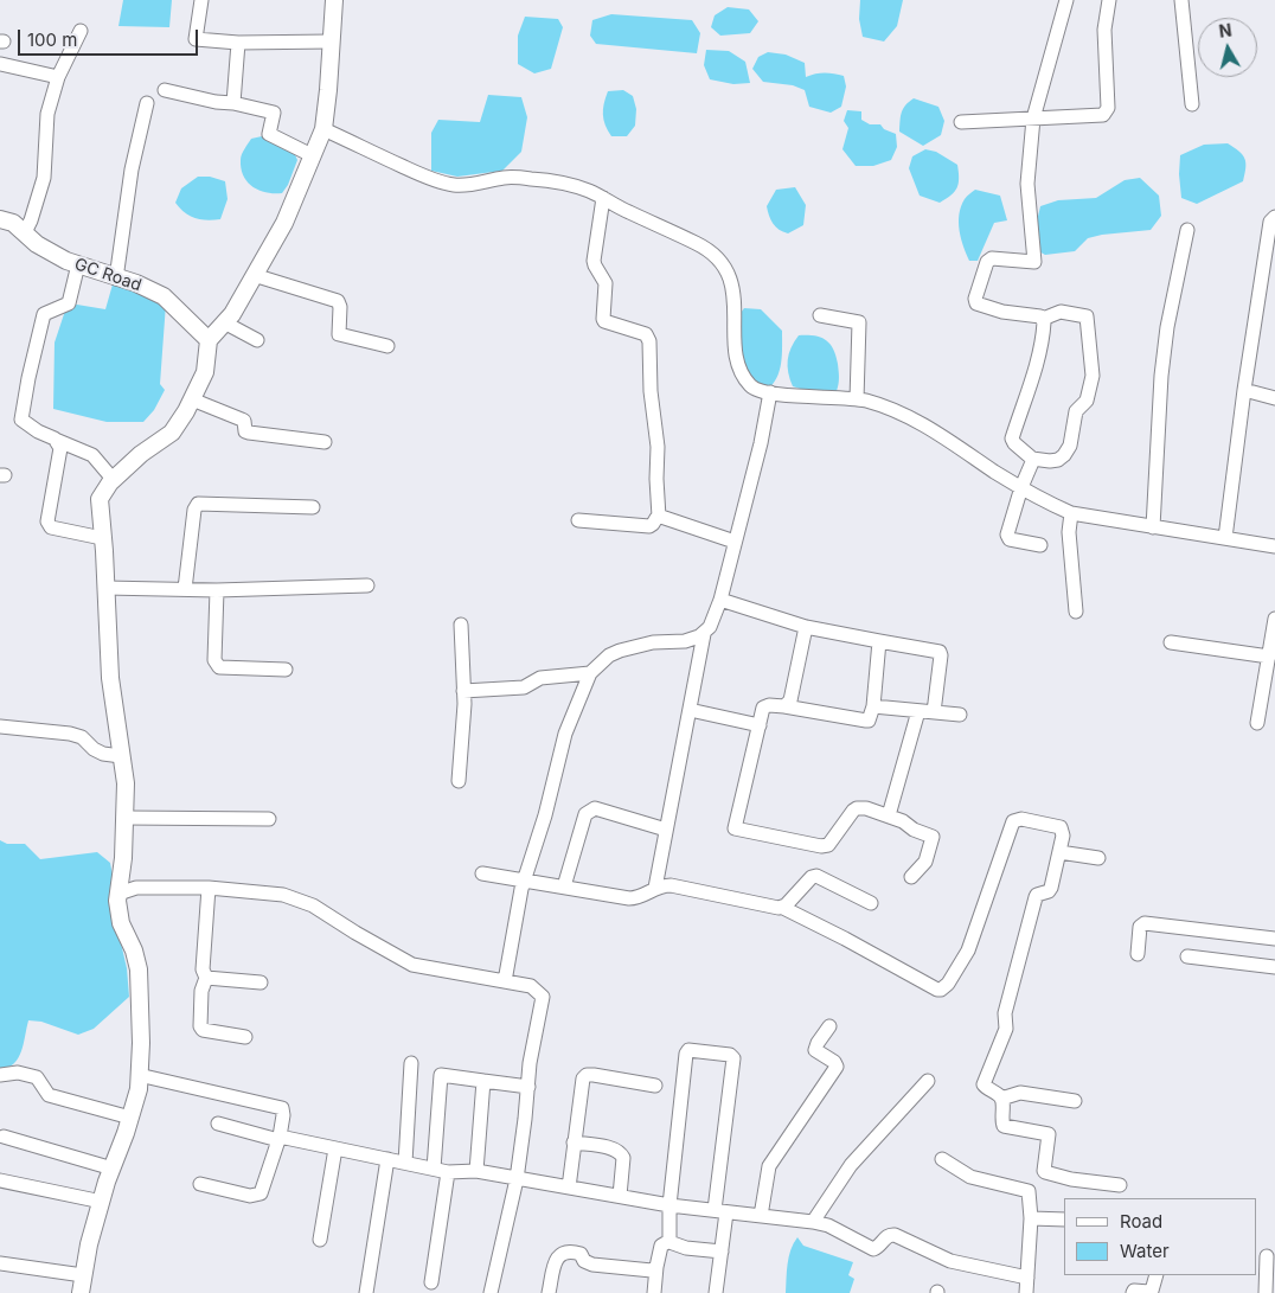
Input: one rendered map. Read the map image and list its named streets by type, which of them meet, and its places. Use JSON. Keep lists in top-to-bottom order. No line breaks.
{"streets":{"street":["GC Road"]},"legend":["Road","Water"],"scale_bar":"100 m","north":"top"}
